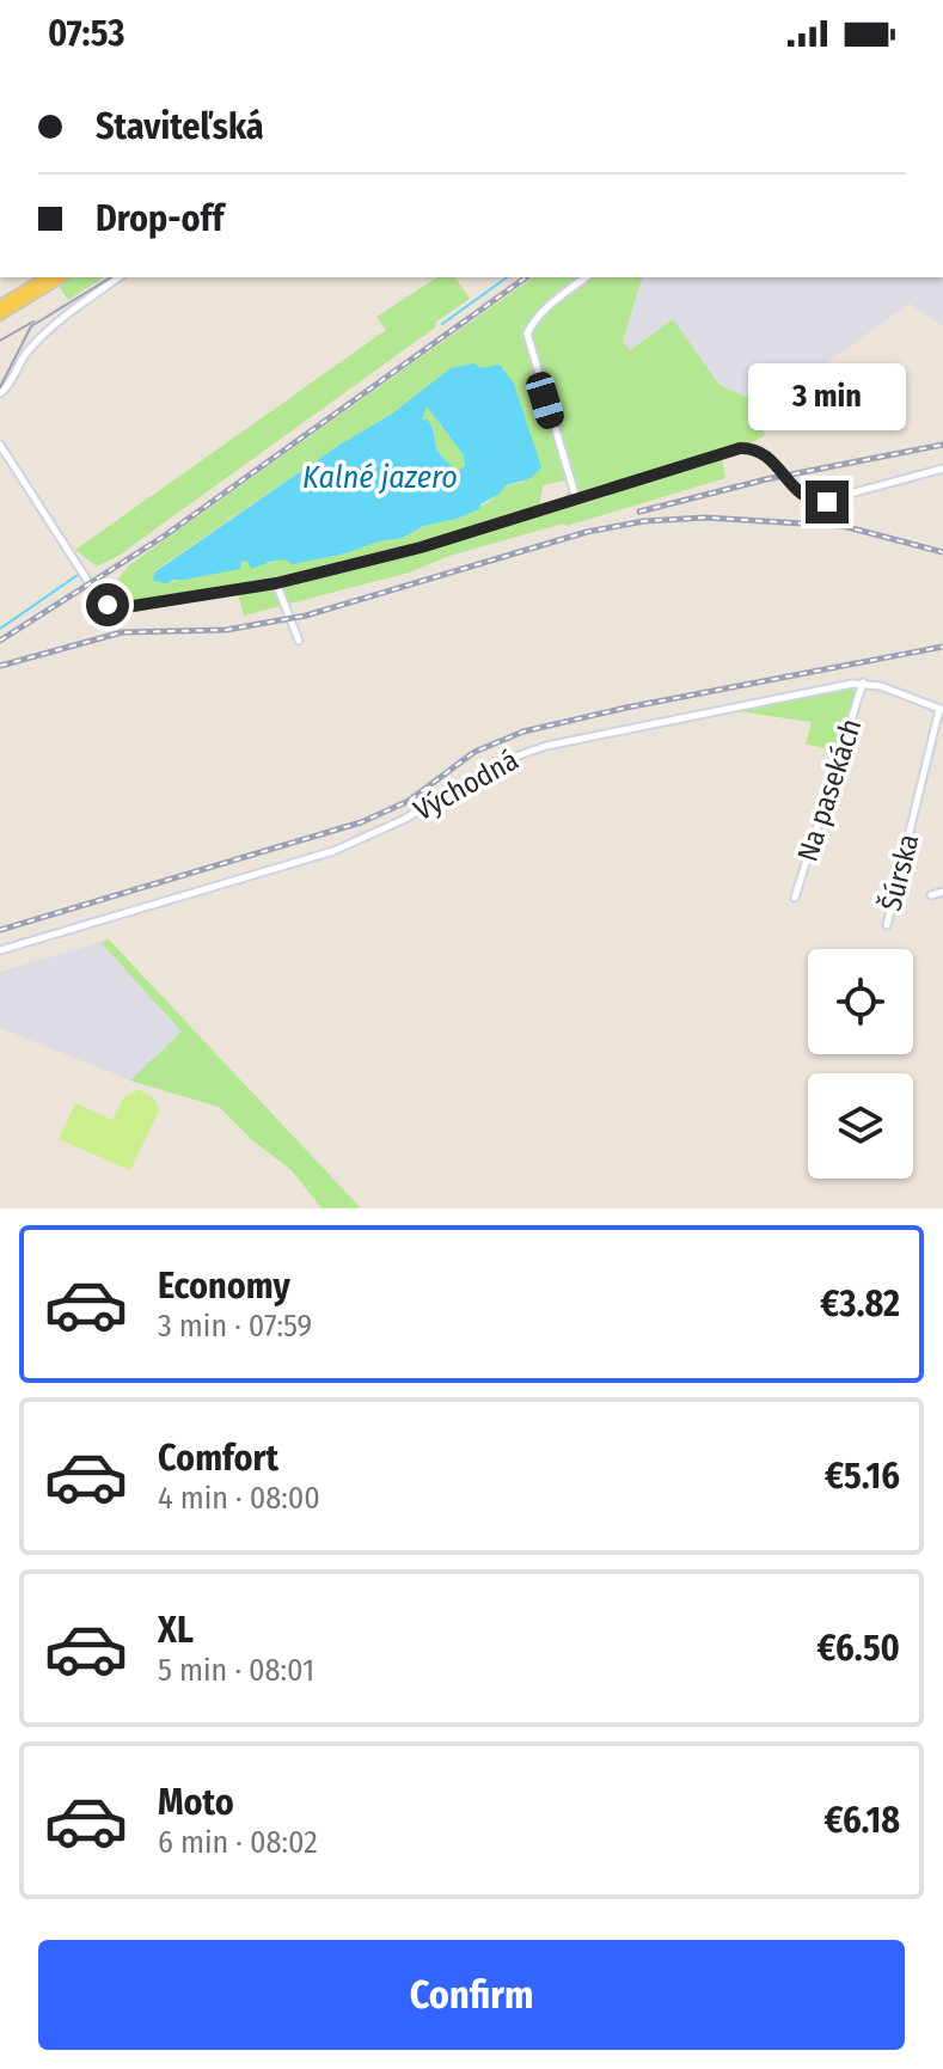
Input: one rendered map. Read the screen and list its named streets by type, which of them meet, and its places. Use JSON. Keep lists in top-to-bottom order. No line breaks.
{"streets":{"street":["Východná","Na pasekách","Šúrska"]},"crossings":[["Východná","Na pasekách"],["Východná","Šúrska"]],"water":["Kalné jazero"],"page":{"status":"07:53","banner":["Staviteľská","Drop-off"],"bubble":"3 min","list":[{"name":"Economy","note":"3 min · 07:59","value":"€3.82"},{"name":"Comfort","note":"4 min · 08:00","value":"€5.16"},{"name":"XL","note":"5 min · 08:01","value":"€6.50"},{"name":"Moto","note":"6 min · 08:02","value":"€6.18"}],"buttons":"Confirm"}}
